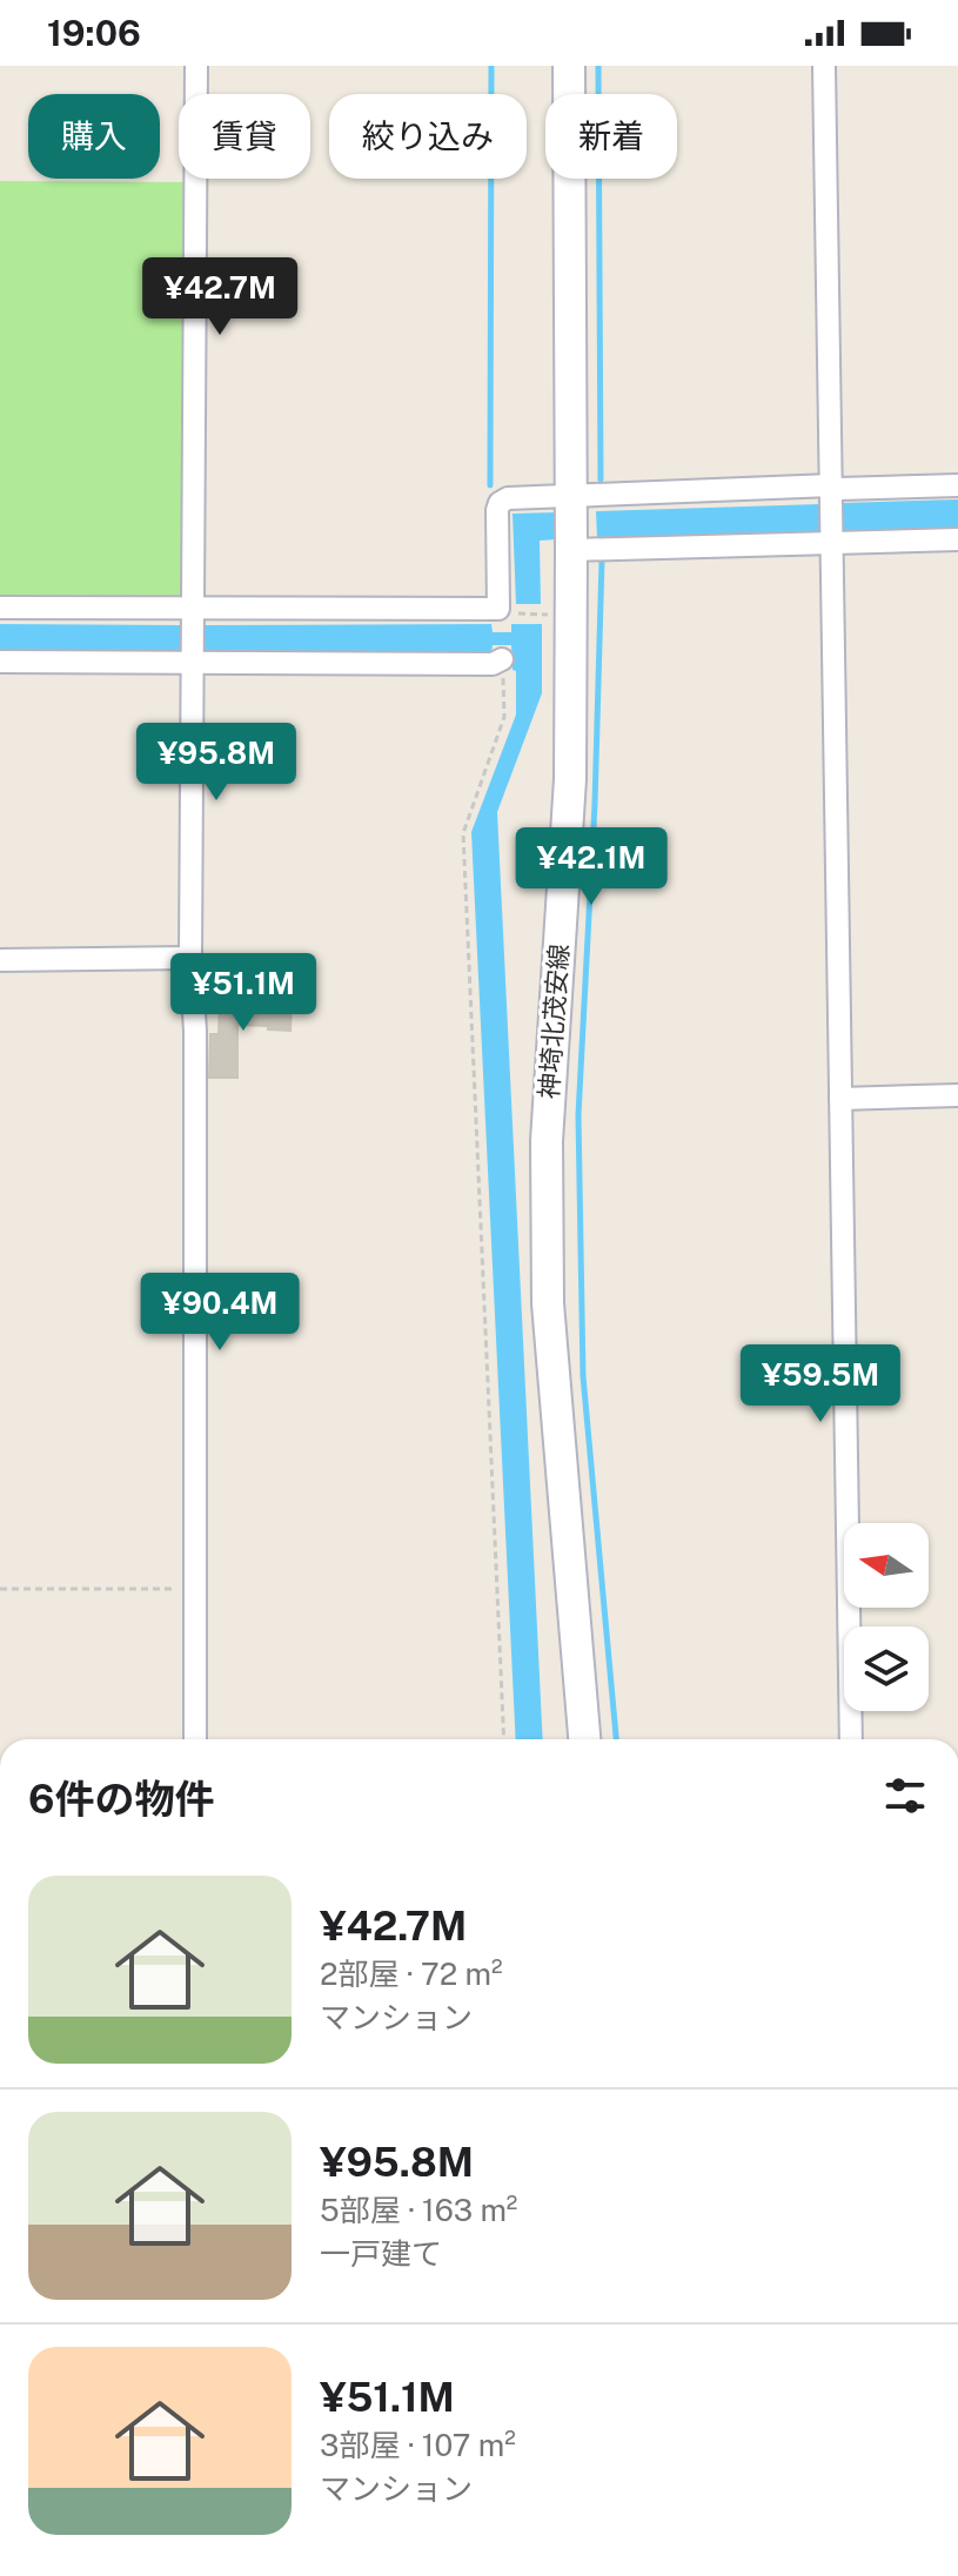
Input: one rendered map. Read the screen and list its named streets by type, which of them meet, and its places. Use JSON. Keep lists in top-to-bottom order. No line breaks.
{"streets":{"main road":["神埼北茂安線"]},"north":"left","page":{"status":"19:06","chip":["購入","賃貸","絞り込み","新着"],"price":["¥42.7M","¥95.8M","¥42.1M","¥51.1M","¥90.4M","¥59.5M"],"heading":"6件の物件","list":[{"name":"¥42.7M","note":"2部屋 · 72 m² · マンション"},{"name":"¥95.8M","note":"5部屋 · 163 m² · 一戸建て"},{"name":"¥51.1M","note":"3部屋 · 107 m² · マンション"}]}}
